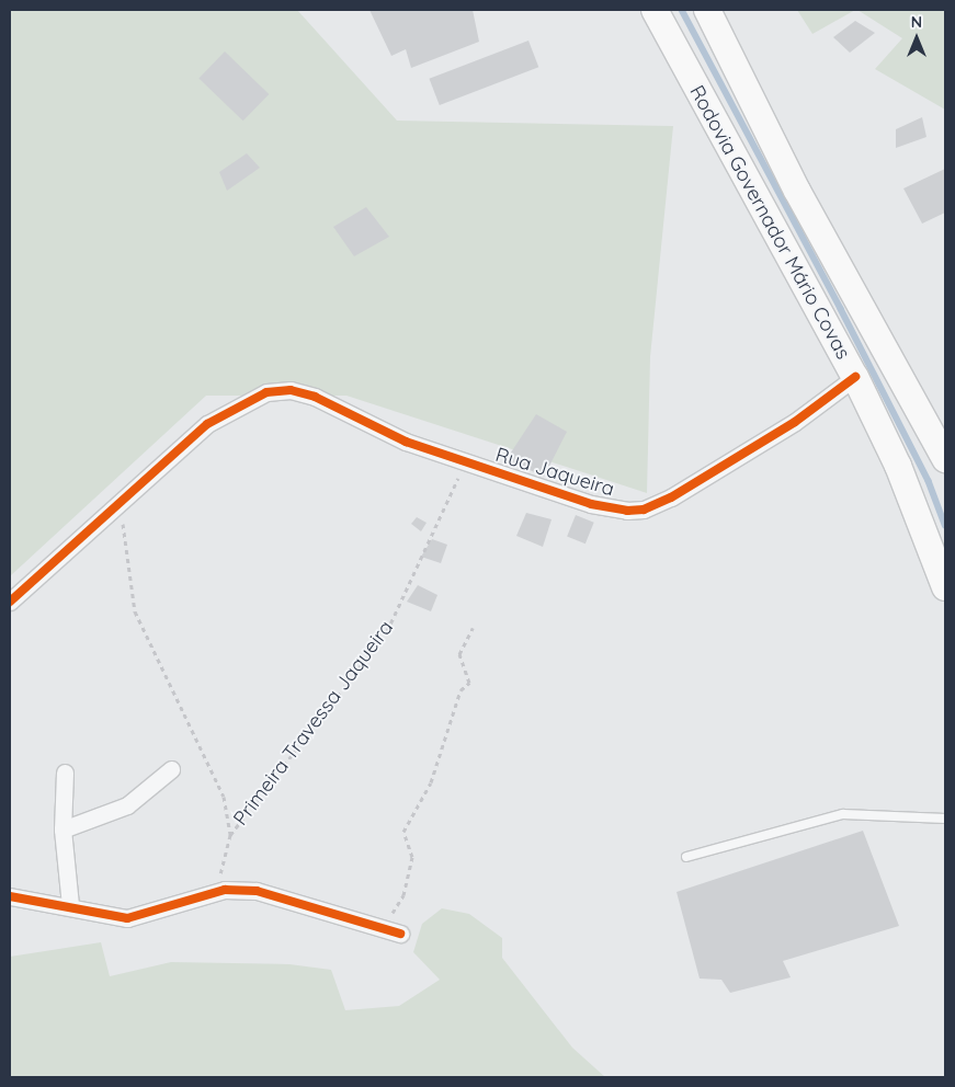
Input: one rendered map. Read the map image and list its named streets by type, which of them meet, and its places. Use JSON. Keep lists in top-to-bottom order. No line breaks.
{"streets":{"highway":["Rodovia Governador Mário Covas"],"street":["Rua Jaqueira"],"path":["Primeira Travessa Jaqueira"]},"crossings":[["Rodovia Governador Mário Covas","Rua Jaqueira"],["Rua Jaqueira","Primeira Travessa Jaqueira"]],"north":"top"}
